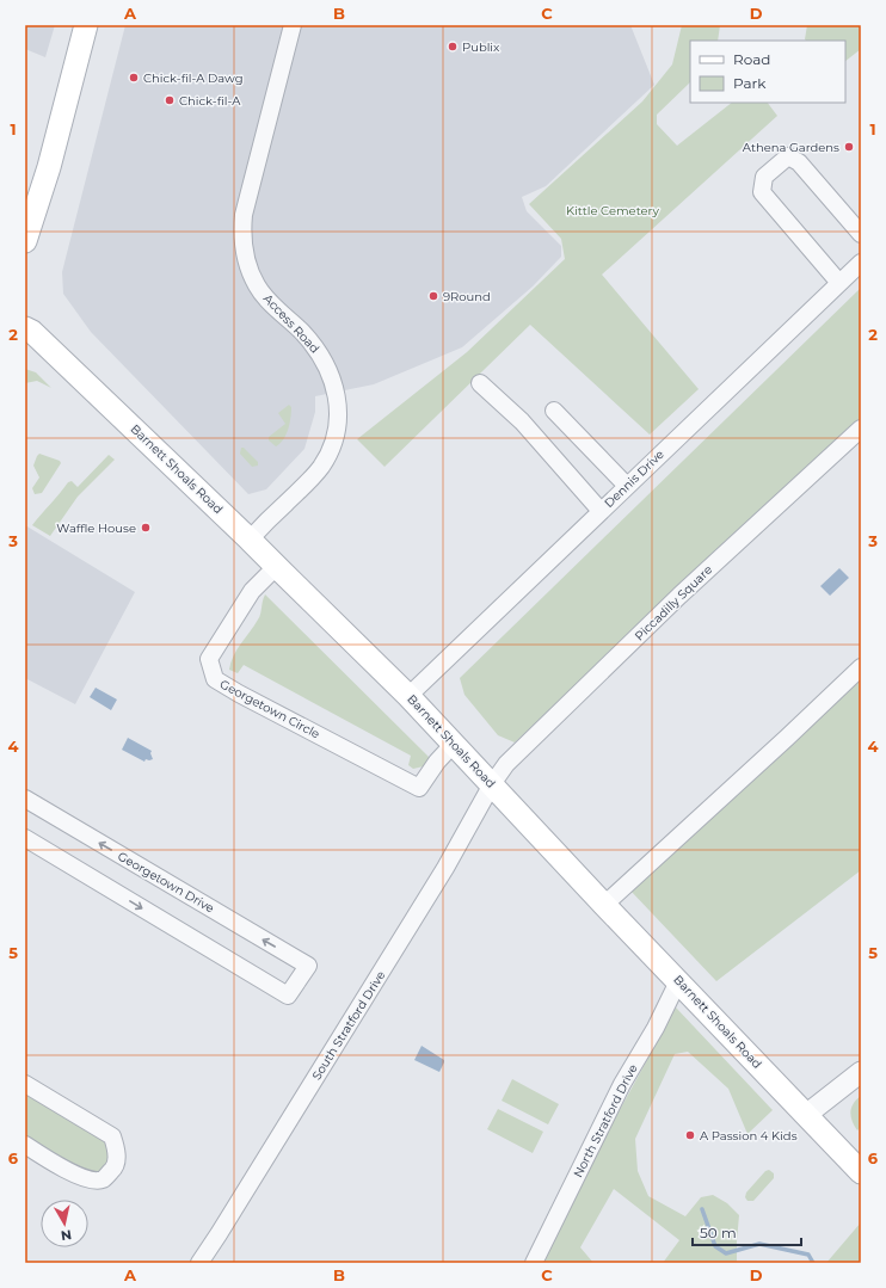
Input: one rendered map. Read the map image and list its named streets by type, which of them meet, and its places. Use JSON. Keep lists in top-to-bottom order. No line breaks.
{"streets":{"main road":["Barnett Shoals Road"],"street":["Access Road","Dennis Drive","Piccadilly Square","Georgetown Circle","Georgetown Drive","South Stratford Drive","North Stratford Drive"]},"crossings":[["Access Road","Barnett Shoals Road"],["Barnett Shoals Road","Dennis Drive"],["Barnett Shoals Road","Piccadilly Square"],["Barnett Shoals Road","Georgetown Circle"],["Barnett Shoals Road","South Stratford Drive"],["Barnett Shoals Road","North Stratford Drive"],["Piccadilly Square","South Stratford Drive"]],"parks":["Kittle Cemetery"],"places":["Publix","Chick-fil-A Dawg","Chick-fil-A","Athena Gardens","9Round","Waffle House","A Passion 4 Kids"],"legend":["Road","Park"],"scale_bar":"50 m","north":"bottom","grid":{"columns":["A","B","C","D"],"rows":["1","2","3","4","5","6"]}}
